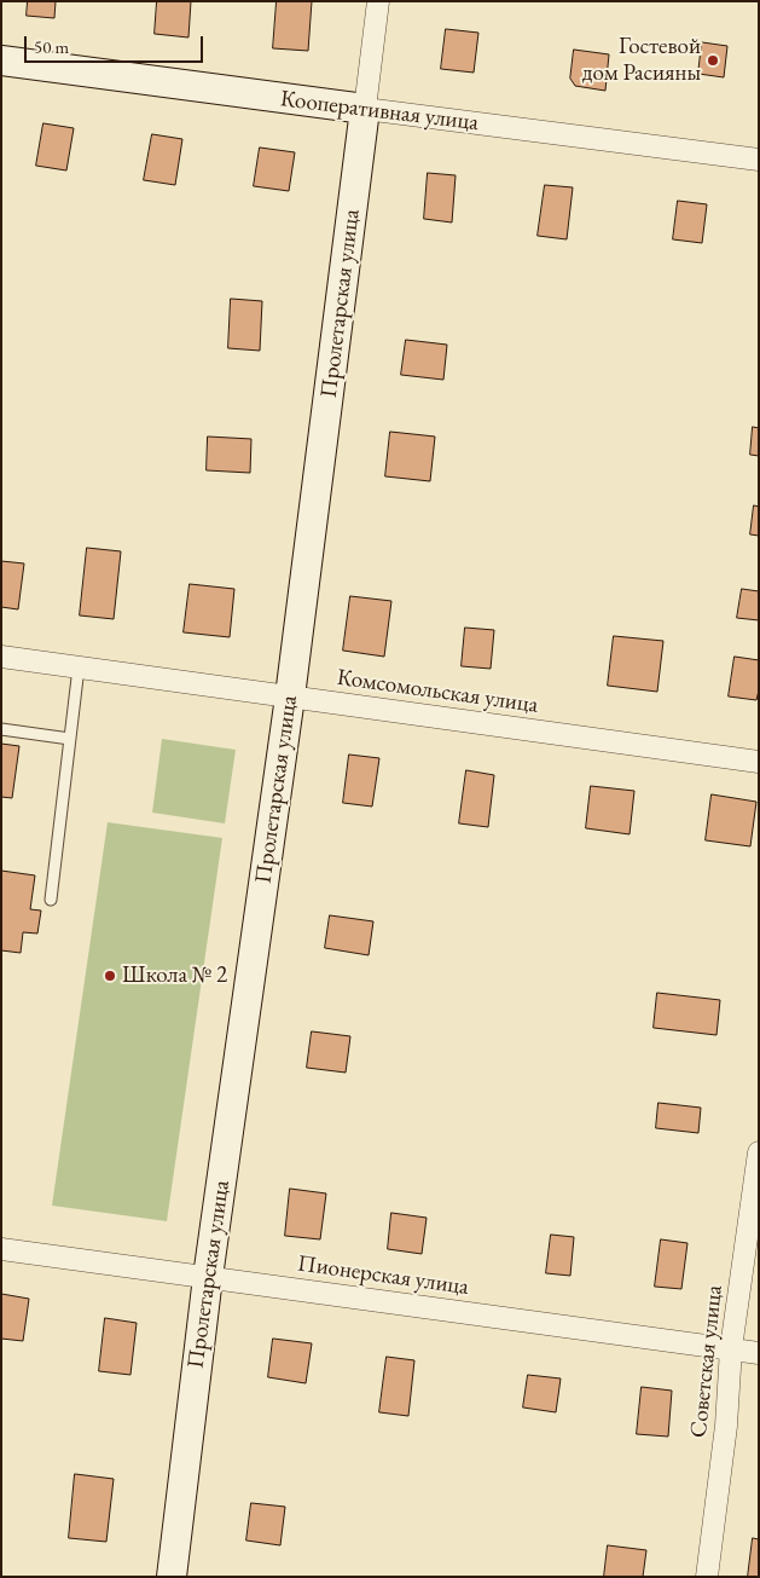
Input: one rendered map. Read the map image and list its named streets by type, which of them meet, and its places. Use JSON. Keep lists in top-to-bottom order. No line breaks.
{"streets":{"street":["Кооперативная улица","Пролетарская улица","Комсомольская улица","Пионерская улица","Советская улица"]},"crossings":[["Кооперативная улица","Пролетарская улица"],["Пролетарская улица","Комсомольская улица"],["Пролетарская улица","Пионерская улица"],["Пионерская улица","Советская улица"]],"places":["Гостевой дом Расияны","Школа № 2"],"scale_bar":"50 m"}
